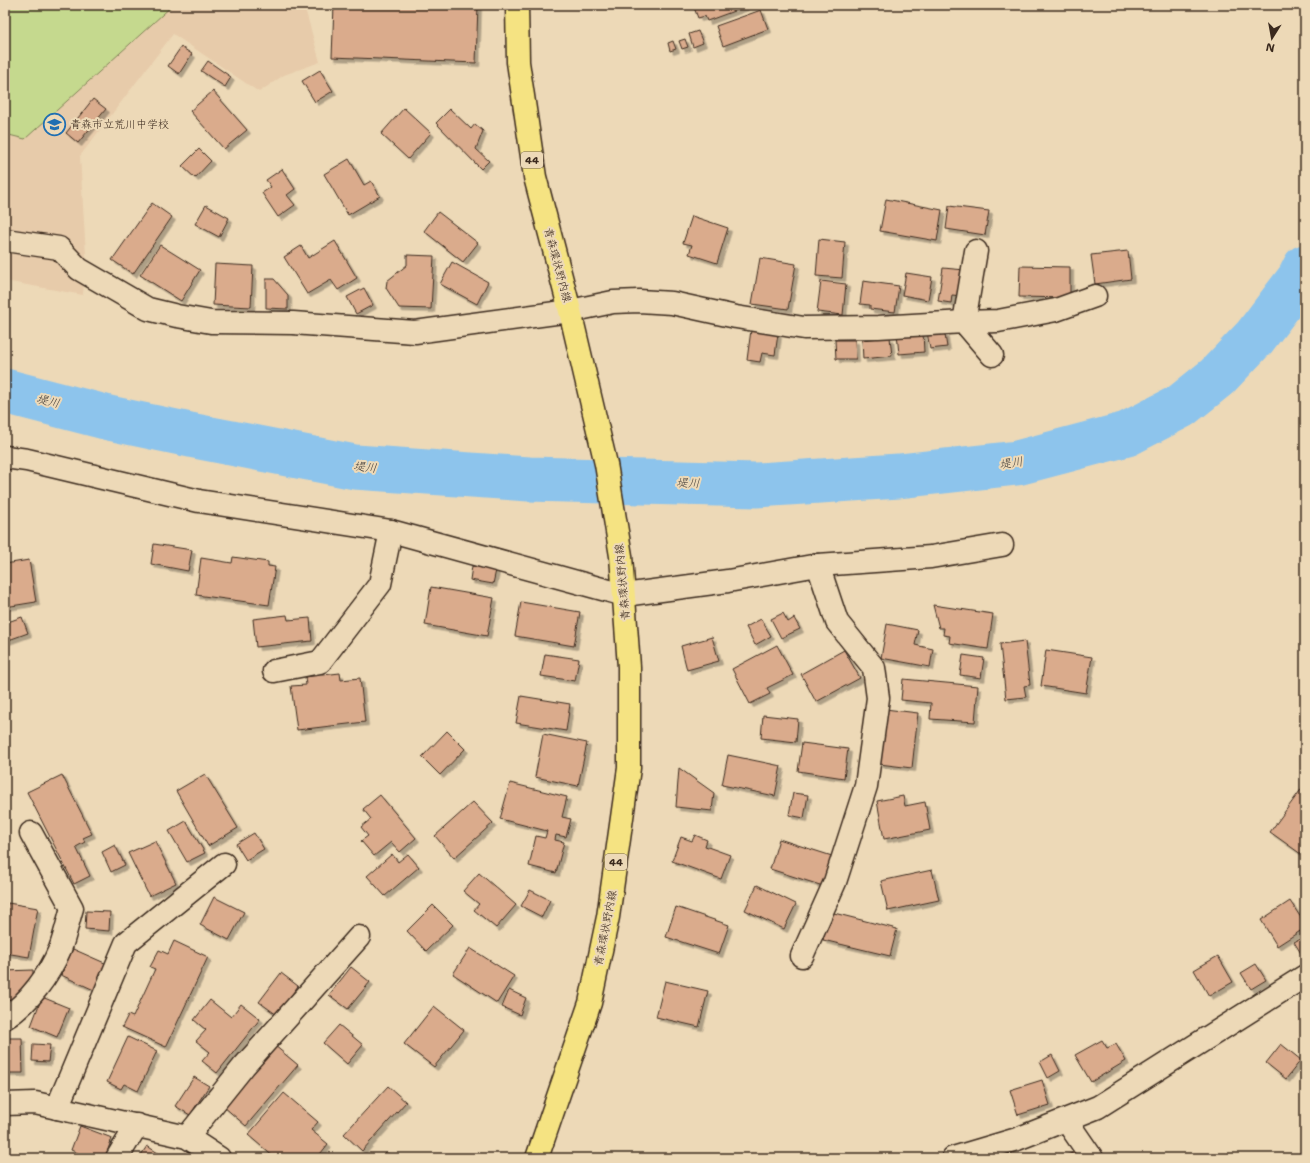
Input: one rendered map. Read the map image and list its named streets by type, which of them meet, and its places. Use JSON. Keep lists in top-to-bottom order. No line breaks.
{"streets":{"main road":["44","青森環状野内線"]},"water":["堤川"],"places":{"school or university":["青森市立荒川中学校"]},"north":"bottom"}
